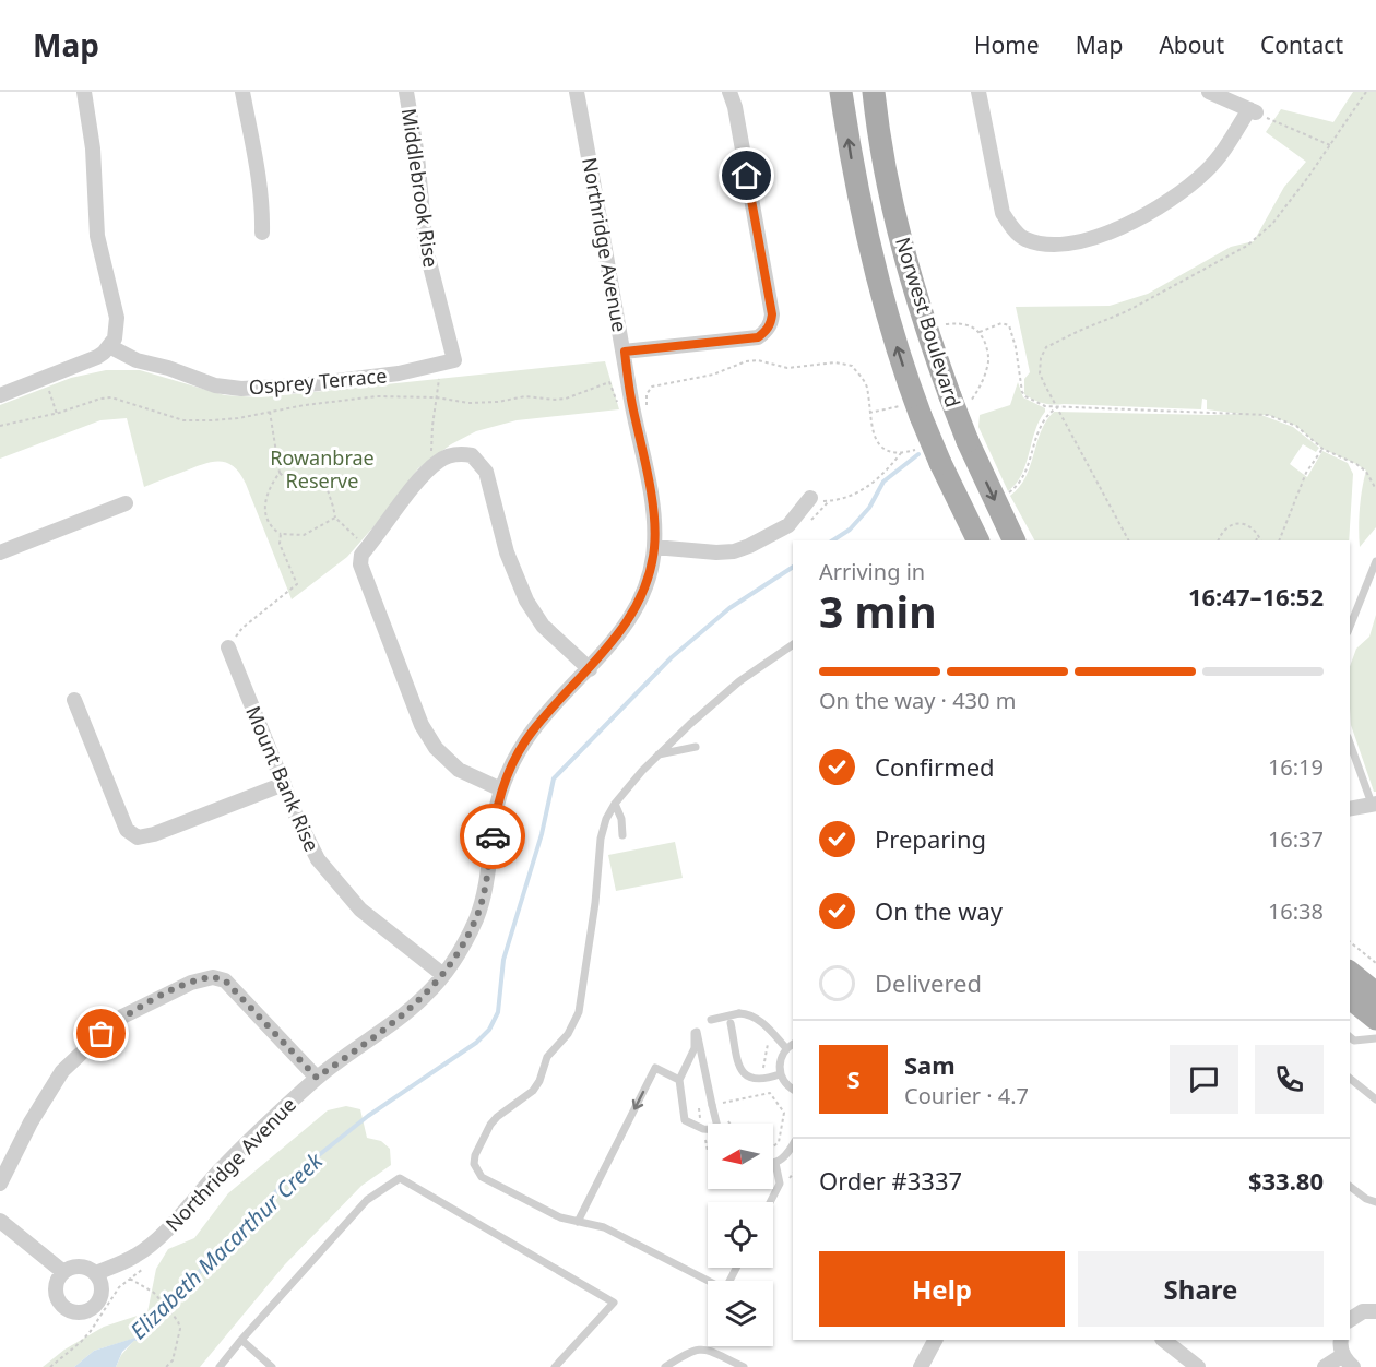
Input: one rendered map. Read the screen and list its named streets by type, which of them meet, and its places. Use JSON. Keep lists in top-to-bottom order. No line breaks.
{"streets":{"main road":["Norwest Boulevard"],"street":["Middlebrook Rise","Northridge Avenue","Osprey Terrace","Mount Bank Rise"]},"crossings":[["Middlebrook Rise","Osprey Terrace"],["Northridge Avenue","Mount Bank Rise"]],"water":["Elizabeth Macarthur Creek"],"parks":["Rowanbrae Reserve"],"north":"left","page":{"header":"Map","nav":["Home","Map","About","Contact"],"heading":["3 min","Arriving in","16:47–16:52"],"panel":["Sam","Courier · 4.7","Order #3337","$33.80"],"bar":"On the way · 430 m","list":[["Confirmed","16:19"],["Preparing","16:37"],["On the way","16:38"],"Delivered"],"round":"S","buttons":["Help","Share"]}}
